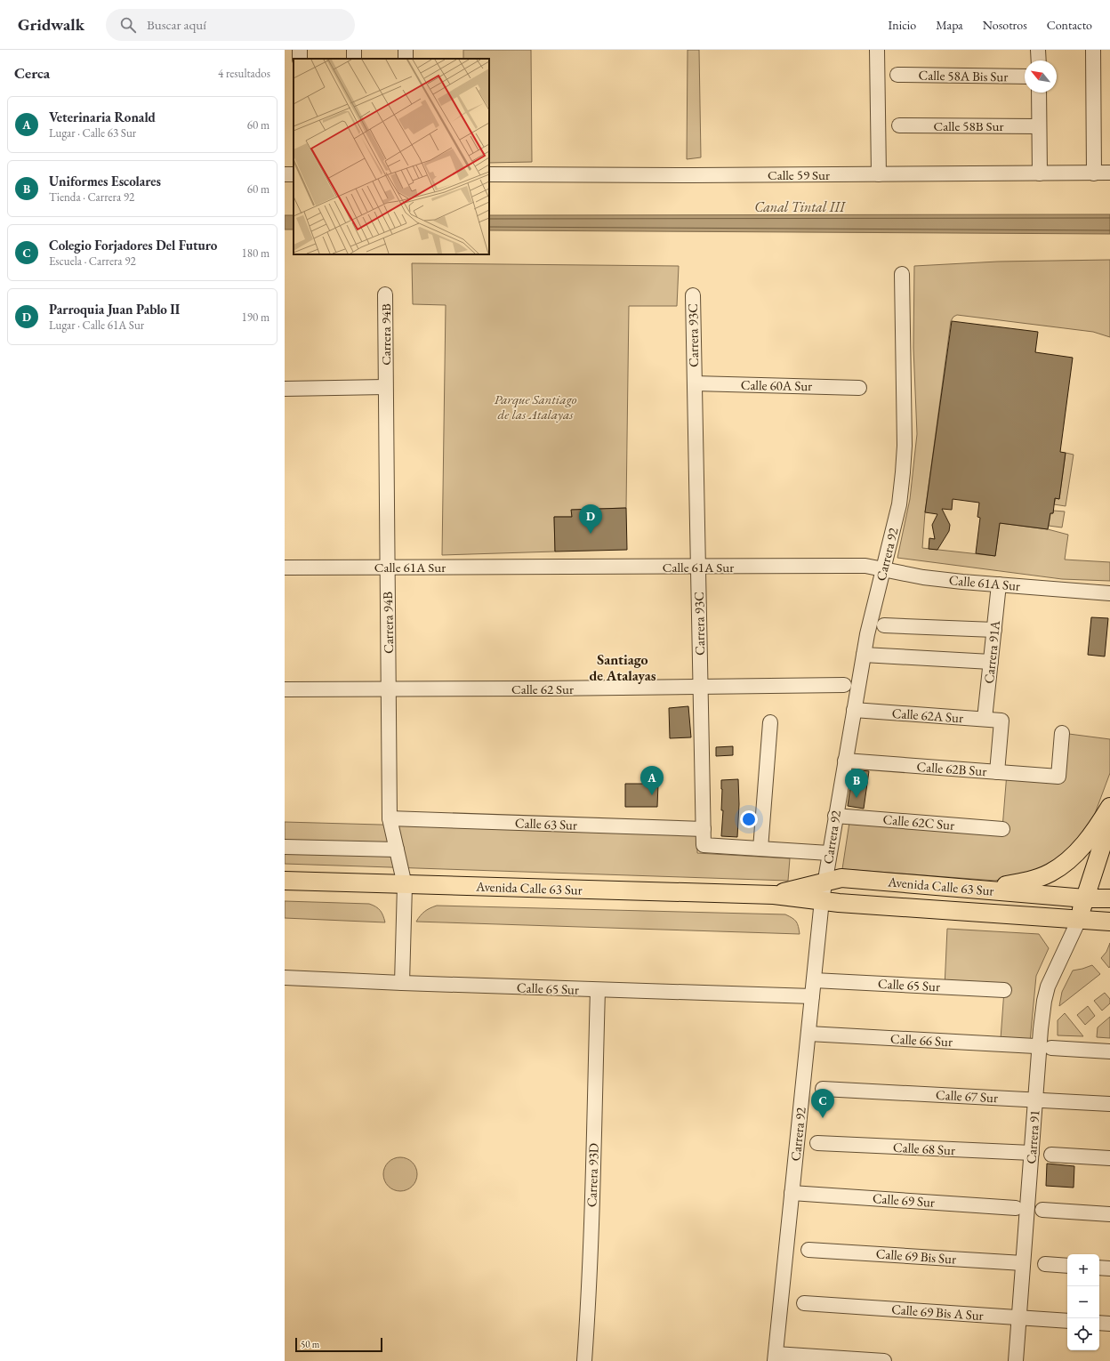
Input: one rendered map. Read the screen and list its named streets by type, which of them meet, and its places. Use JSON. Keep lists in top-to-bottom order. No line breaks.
{"streets":{"main road":["Avenida Calle 63 Sur"],"street":["Calle 58A Bis Sur","Calle 58B Sur","Calle 59 Sur","Carrera 94B","Carrera 93C","Calle 60A Sur","Carrera 92","Calle 61A Sur","Carrera 91A","Calle 62 Sur","Calle 62A Sur","Calle 62B Sur","Calle 62C Sur","Calle 63 Sur","Calle 65 Sur","Calle 66 Sur","Calle 67 Sur","Carrera 91","Calle 68 Sur","Carrera 93D","Calle 69 Sur","Calle 69 Bis Sur","Calle 69 Bis A Sur"]},"crossings":[["Carrera 94B","Calle 61A Sur"],["Carrera 94B","Calle 62 Sur"],["Carrera 94B","Calle 63 Sur"],["Carrera 94B","Avenida Calle 63 Sur"],["Carrera 94B","Calle 65 Sur"],["Carrera 93C","Calle 60A Sur"],["Carrera 93C","Calle 61A Sur"],["Carrera 93C","Calle 62 Sur"],["Carrera 93C","Calle 63 Sur"],["Carrera 92","Calle 61A Sur"],["Carrera 92","Calle 62A Sur"],["Carrera 92","Calle 62B Sur"],["Carrera 92","Calle 62C Sur"],["Carrera 92","Avenida Calle 63 Sur"],["Carrera 92","Calle 65 Sur"],["Carrera 92","Calle 66 Sur"],["Carrera 92","Calle 69 Sur"],["Calle 61A Sur","Carrera 91A"],["Carrera 91A","Calle 62A Sur"],["Calle 62A Sur","Calle 62B Sur"],["Avenida Calle 63 Sur","Carrera 91"],["Calle 65 Sur","Carrera 93D"],["Calle 67 Sur","Carrera 91"],["Carrera 91","Calle 68 Sur"],["Carrera 91","Calle 69 Bis Sur"],["Carrera 91","Calle 69 Bis A Sur"]],"districts":["Santiago de Atalayas"],"water":["Canal Tintal III"],"parks":["Parque Santiago de las Atalayas"],"scale_bar":"50 m","north":"top left","page":{"header":"Gridwalk","search":"Buscar aquí","nav":["Inicio","Mapa","Nosotros","Contacto"],"heading":["Cerca","4 resultados"],"list":[{"mark":"A","name":"Veterinaria Ronald","note":"Lugar · Calle 63 Sur","value":"60 m"},{"mark":"B","name":"Uniformes Escolares","note":"Tienda · Carrera 92","value":"60 m"},{"mark":"C","name":"Colegio Forjadores Del Futuro","note":"Escuela · Carrera 92","value":"180 m"},{"mark":"D","name":"Parroquia Juan Pablo II","note":"Lugar · Calle 61A Sur","value":"190 m"}],"pins":["D","A","B","C"],"map_buttons":["+","−"],"scale":"50 m"}}
